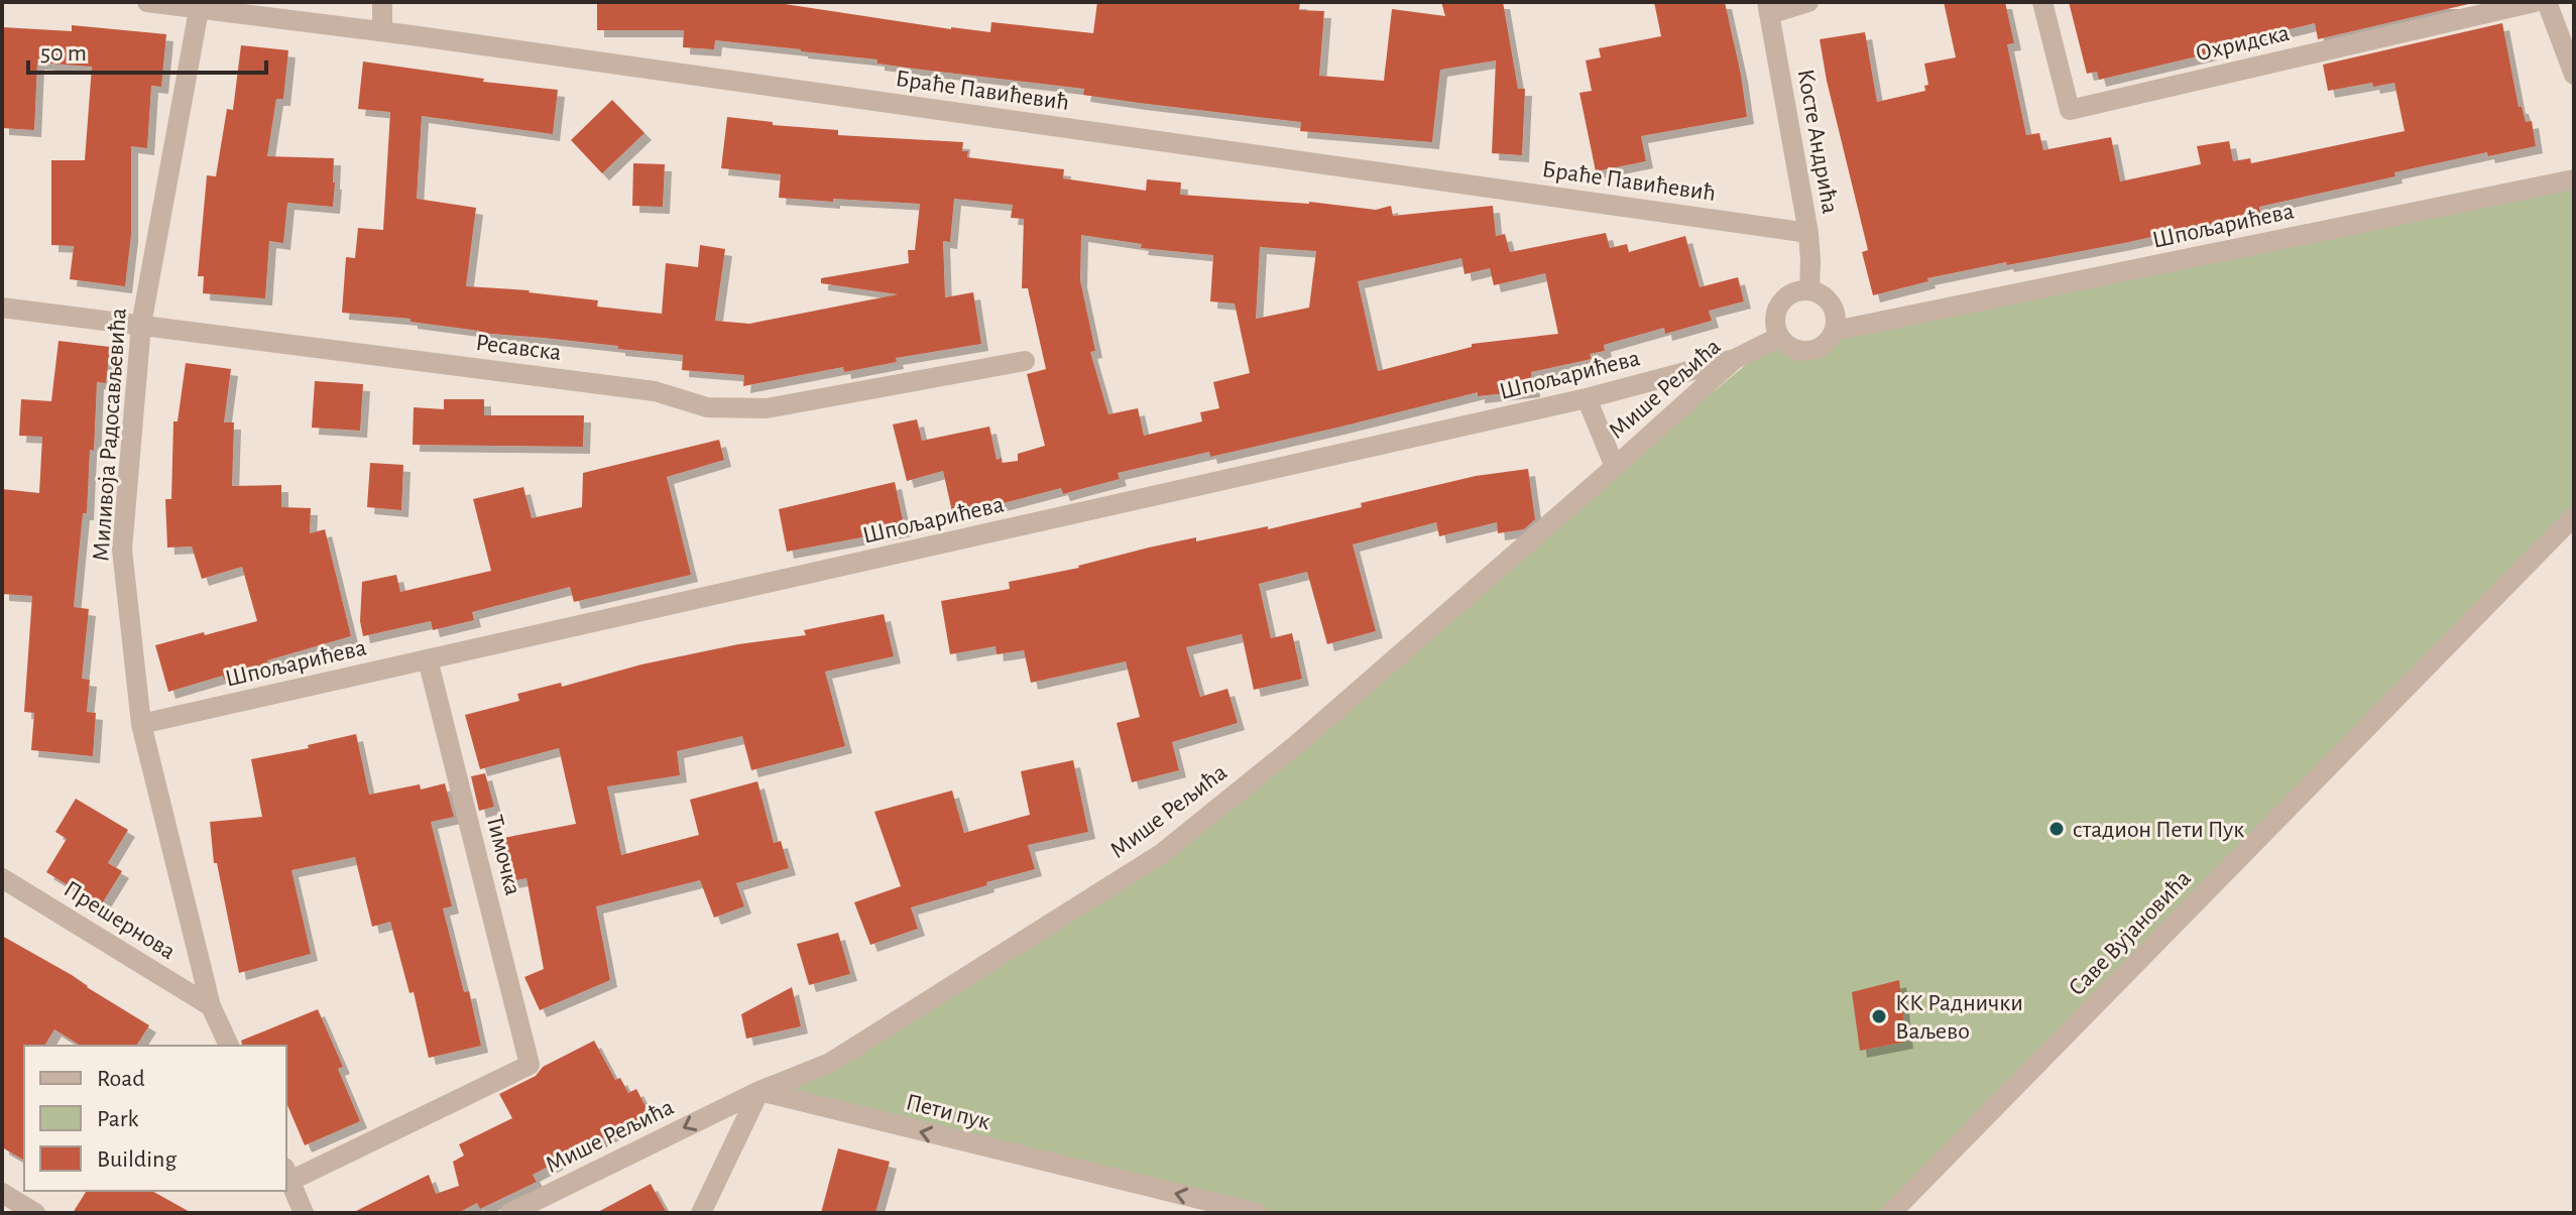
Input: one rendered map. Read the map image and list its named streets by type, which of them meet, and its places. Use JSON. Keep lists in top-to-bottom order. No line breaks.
{"streets":{"street":["Охридска","Браће Павићевић","Косте Андрића","Шпољарићева","Ресавска","Мише Рељића","Миливоја Радосављевића","Тимочка","Прешернова","Саве Вујановића","Пети пук"]},"crossings":[["Браће Павићевић","Косте Андрића"],["Браће Павићевић","Миливоја Радосављевића"],["Косте Андрића","Шпољарићева"],["Косте Андрића","Мише Рељића"],["Шпољарићева","Мише Рељића"],["Шпољарићева","Миливоја Радосављевића"],["Шпољарићева","Тимочка"],["Ресавска","Миливоја Радосављевића"],["Мише Рељића","Пети пук"],["Миливоја Радосављевића","Прешернова"]],"one_way":["Пети пук"],"places":["стадион Пети Пук","КК Раднички Ваљево"],"legend":["Road","Park","Building"],"scale_bar":"50 m"}
